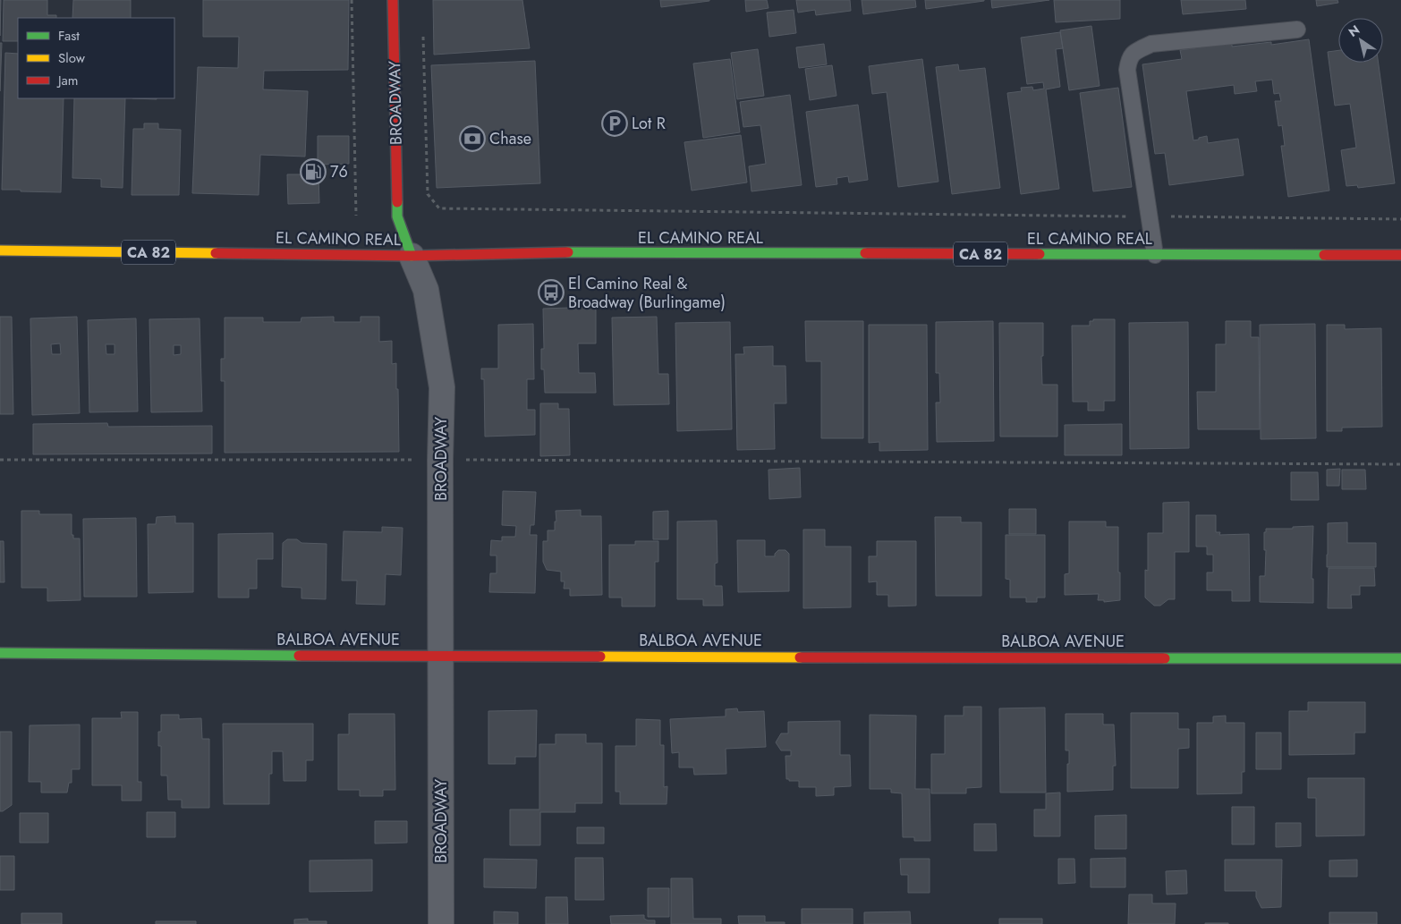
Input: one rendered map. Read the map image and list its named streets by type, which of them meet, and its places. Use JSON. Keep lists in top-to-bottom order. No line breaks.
{"streets":{"main road":["BROADWAY","EL CAMINO REAL","CA 82","BALBOA AVENUE"]},"crossings":[["BROADWAY","EL CAMINO REAL"],["BROADWAY","BALBOA AVENUE"]],"places":{"parking":["Lot R"],"bank":["Chase"],"fuel station":["76"],"bus stop":["El Camino Real & Broadway (Burlingame)"]},"legend":["Fast","Slow","Jam"],"north":"top left"}
